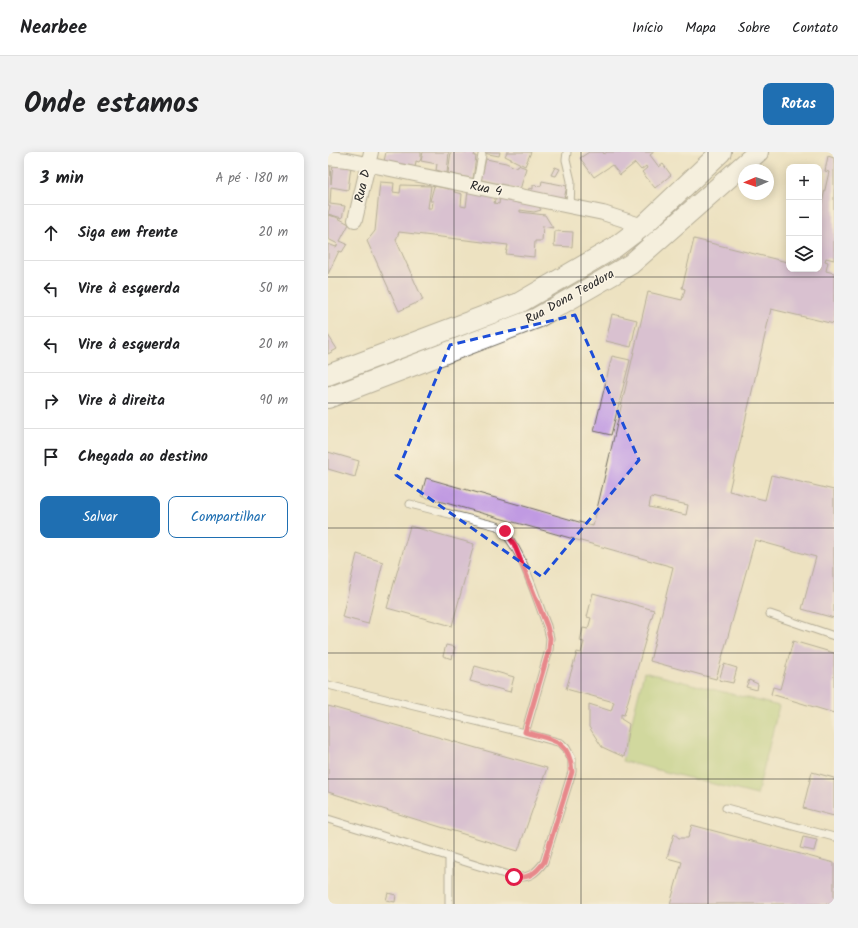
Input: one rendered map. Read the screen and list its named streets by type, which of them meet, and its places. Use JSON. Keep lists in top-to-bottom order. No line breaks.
{"streets":{"main road":["Rua Dona Teodora"],"street":["Rua D","Rua 4"]},"crossings":[["Rua D","Rua 4"],["Rua 4","Rua Dona Teodora"]],"north":"left","page":{"header":"Nearbee","nav":["Início","Mapa","Sobre","Contato"],"title":"Onde estamos","buttons":["Rotas",["Salvar","Compartilhar"]],"heading":["3 min","A pé · 180 m"],"map_buttons":["+","−"],"list":[["Siga em frente","20 m"],["Vire à esquerda","50 m"],["Vire à esquerda","20 m"],["Vire à direita","90 m"],"Chegada ao destino"]}}
